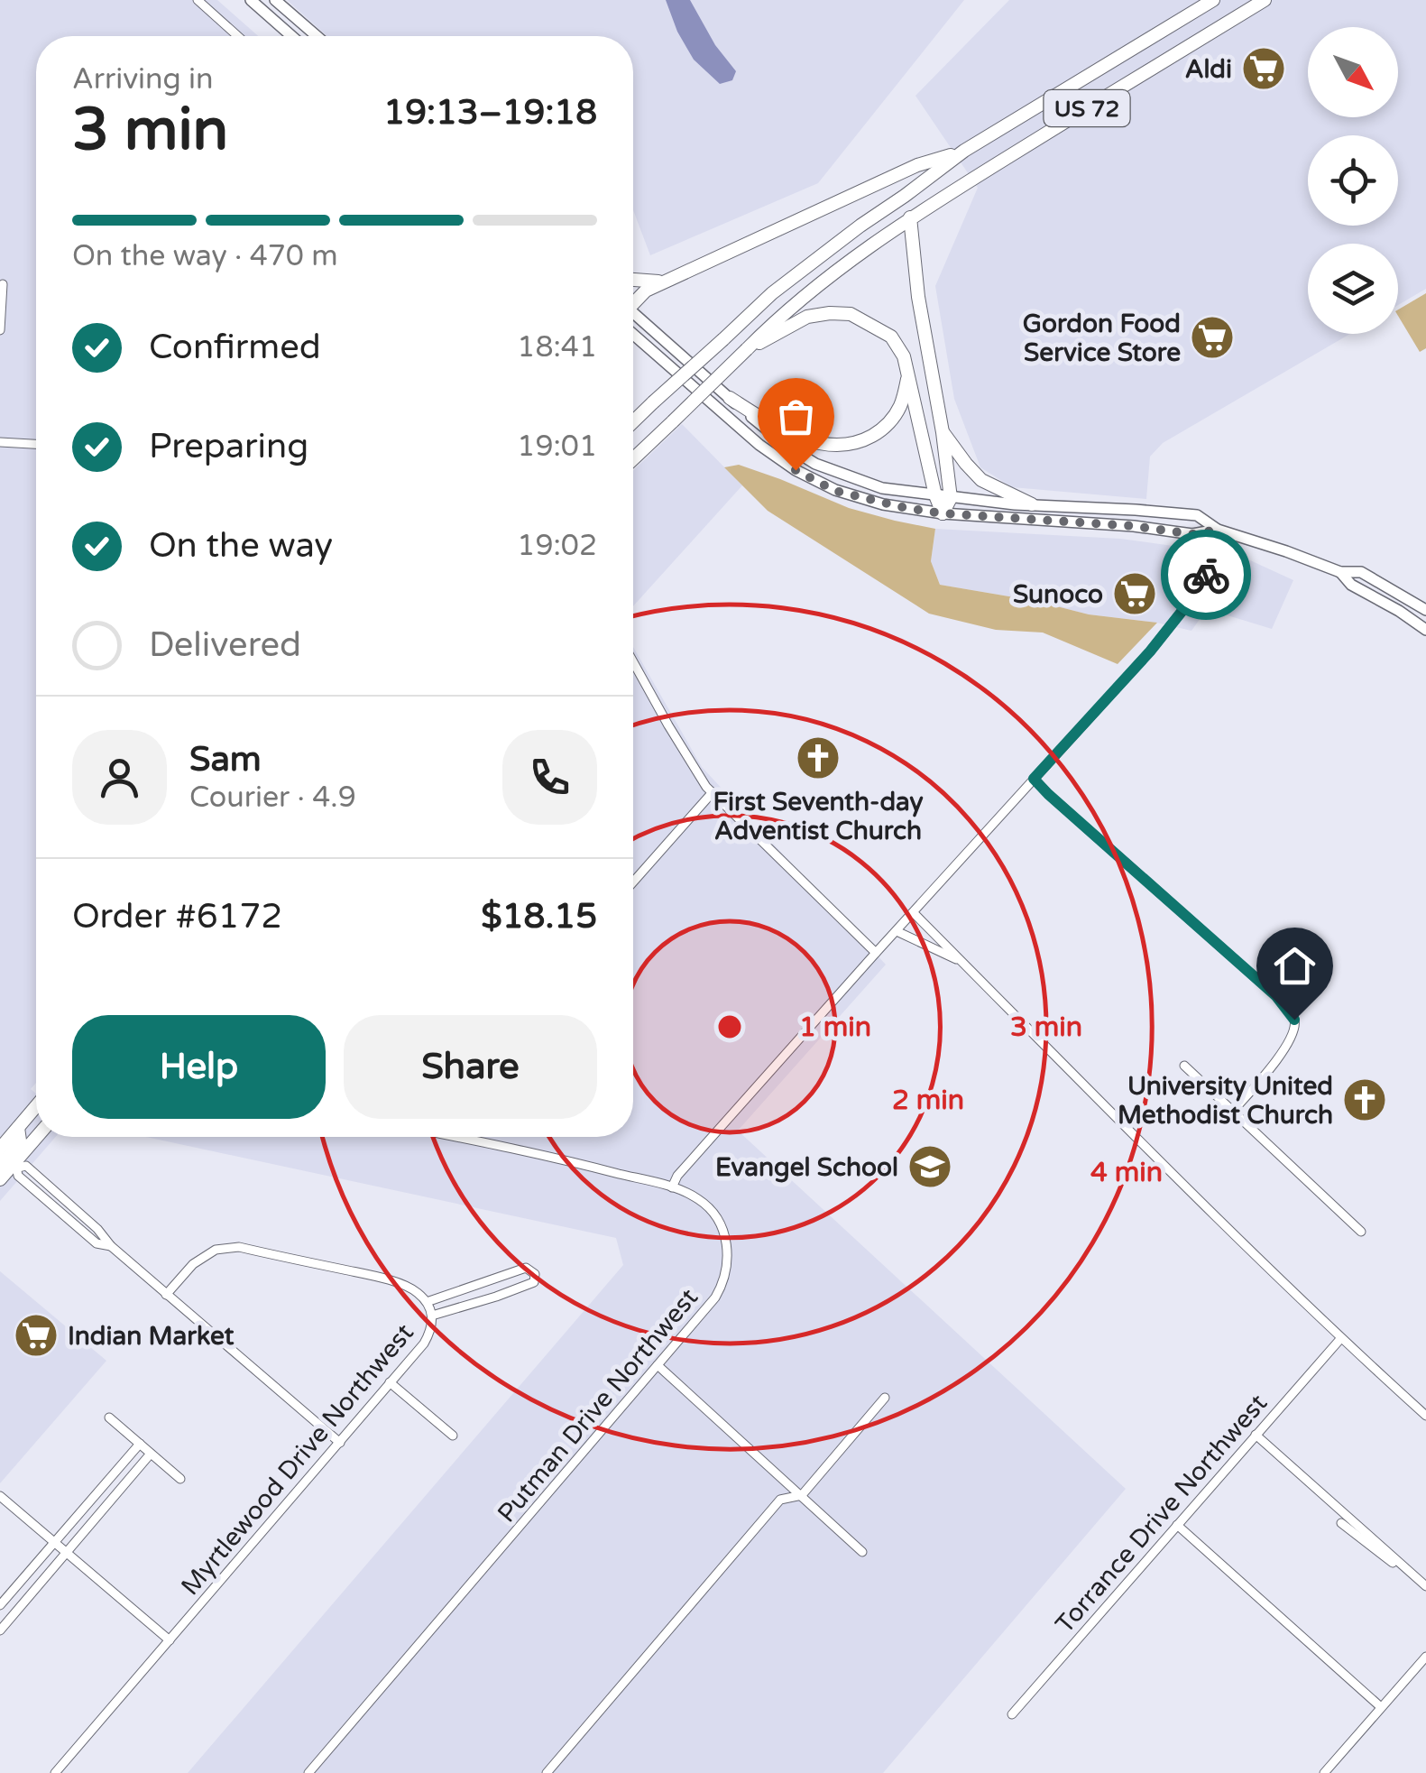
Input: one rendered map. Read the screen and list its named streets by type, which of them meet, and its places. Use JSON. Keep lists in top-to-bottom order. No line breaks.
{"streets":{"highway":["US 72"],"street":["Putman Drive Northwest","Myrtlewood Drive Northwest","Torrance Drive Northwest"]},"places":{"supermarket":["Aldi","Gordon Food Service Store","Sunoco","Indian Market"],"church":["First Seventh-day Adventist Church","University United Methodist Church"],"school or university":["Evangel School"]},"north":"bottom right","page":{"heading":["3 min","Arriving in","19:13–19:18"],"panel":["Sam","Courier · 4.9","Order #6172","$18.15"],"bar":"On the way · 470 m","list":[["Confirmed","18:41"],["Preparing","19:01"],["On the way","19:02"],"Delivered"],"buttons":["Help","Share"]},"rings":["1 min","3 min","2 min","4 min"]}
